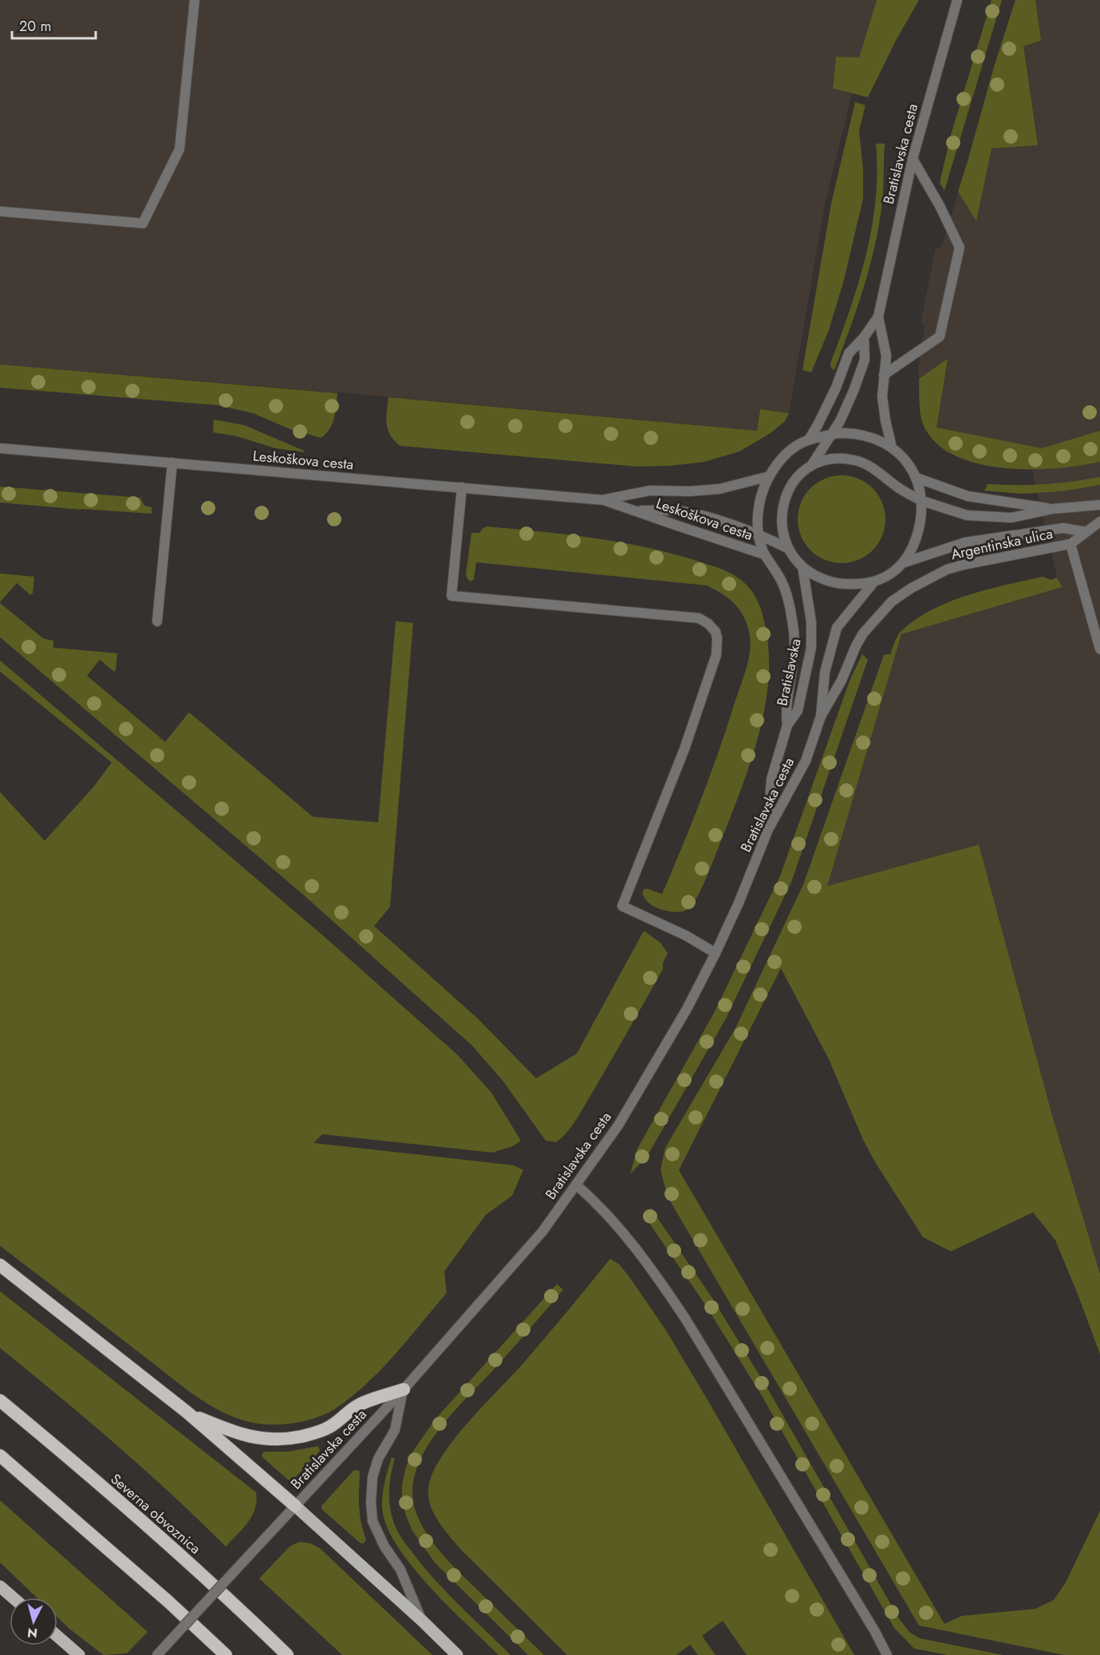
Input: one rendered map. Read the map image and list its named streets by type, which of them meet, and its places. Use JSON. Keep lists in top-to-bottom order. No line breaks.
{"streets":{"highway":["Severna obvoznica"],"street":["Bratislavska cesta","Leskoškova cesta","Argentinska ulica","Bratislavska"]},"crossings":[["Bratislavska cesta","Leskoškova cesta"],["Bratislavska cesta","Argentinska ulica"],["Bratislavska cesta","Bratislavska"],["Leskoškova cesta","Argentinska ulica"],["Leskoškova cesta","Bratislavska"],["Argentinska ulica","Bratislavska"]],"scale_bar":"20 m","north":"bottom"}
